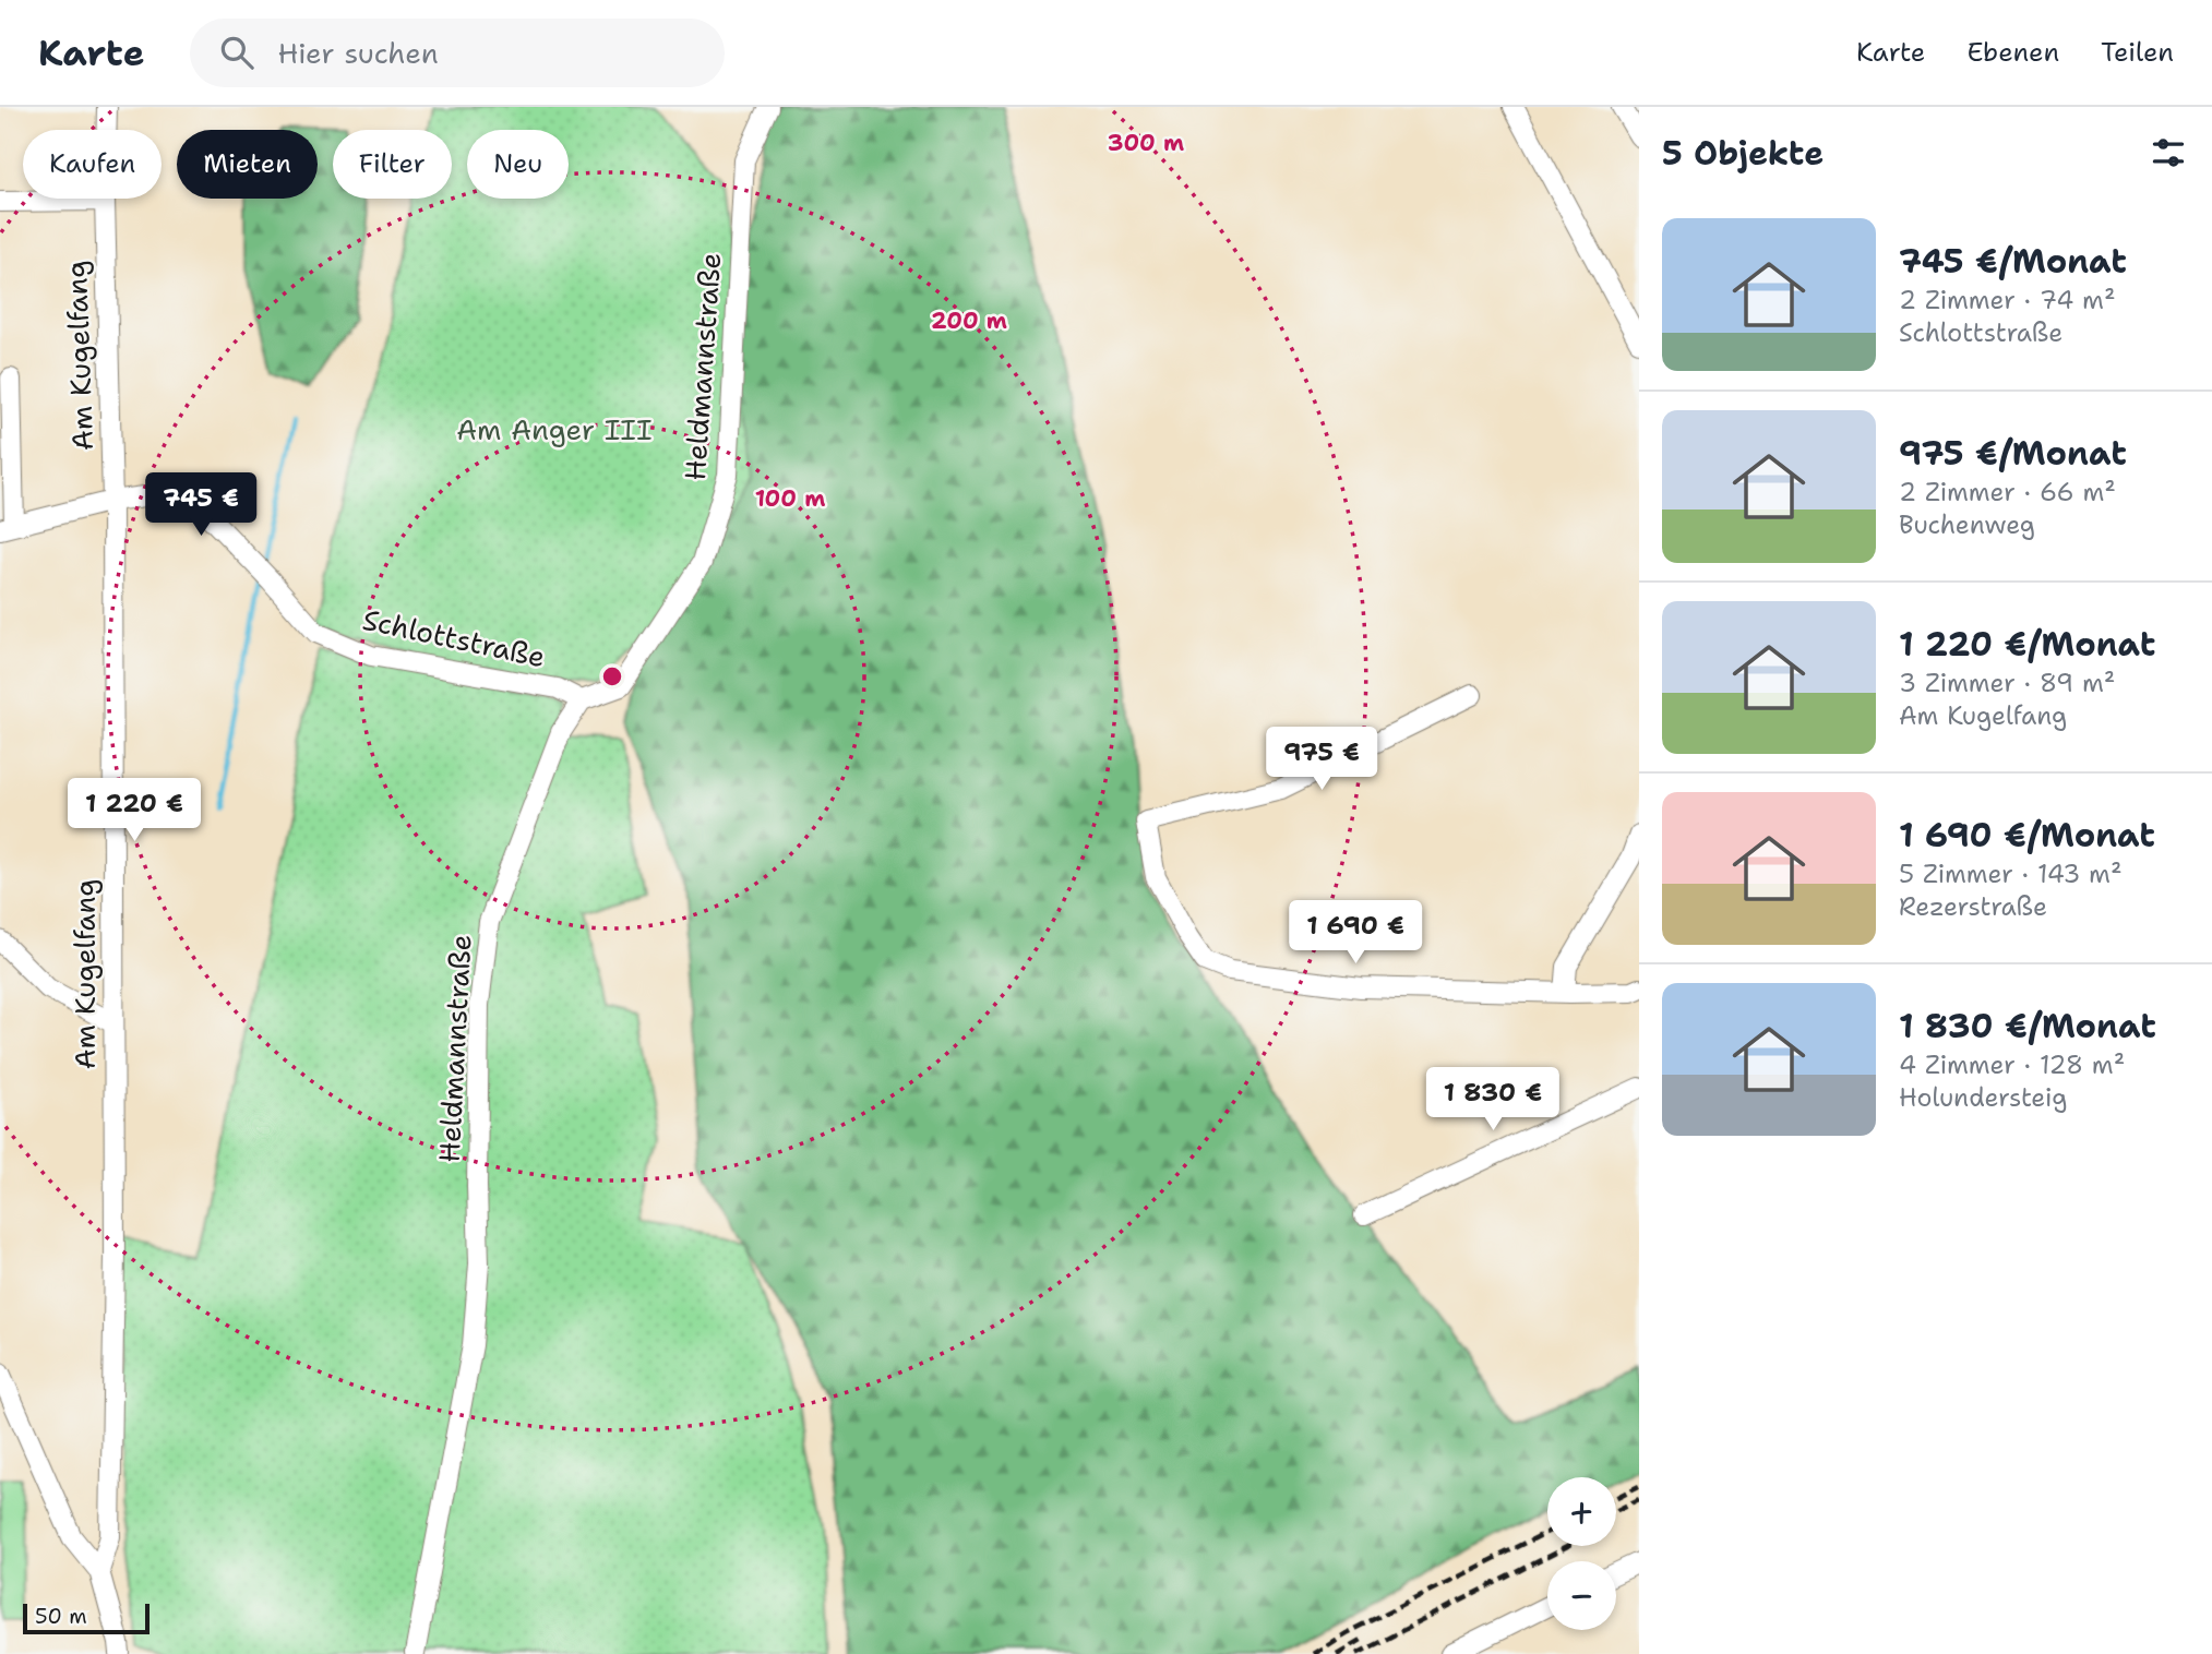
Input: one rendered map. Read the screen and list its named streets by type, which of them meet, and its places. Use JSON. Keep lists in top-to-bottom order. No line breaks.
{"streets":{"street":["Am Kugelfang","Heldmannstraße","Schlottstraße"]},"crossings":[["Am Kugelfang","Schlottstraße"],["Heldmannstraße","Schlottstraße"]],"parks":["Am Anger III"],"scale_bar":"50 m","page":{"header":"Karte","search":"Hier suchen","nav":["Karte","Ebenen","Teilen"],"heading":"5 Objekte","chip":["Kaufen","Mieten","Filter","Neu"],"list":[{"name":"745 €/Monat","note":"2 Zimmer · 74 m² · Schlottstraße"},{"name":"975 €/Monat","note":"2 Zimmer · 66 m² · Buchenweg"},{"name":"1 220 €/Monat","note":"3 Zimmer · 89 m² · Am Kugelfang"},{"name":"1 690 €/Monat","note":"5 Zimmer · 143 m² · Rezerstraße"},{"name":"1 830 €/Monat","note":"4 Zimmer · 128 m² · Holundersteig"}],"price":["745 €","975 €","1 220 €","1 690 €","1 830 €"],"map_buttons":["+","−"],"scale":"50 m"},"rings":["300 m","200 m","100 m"]}
